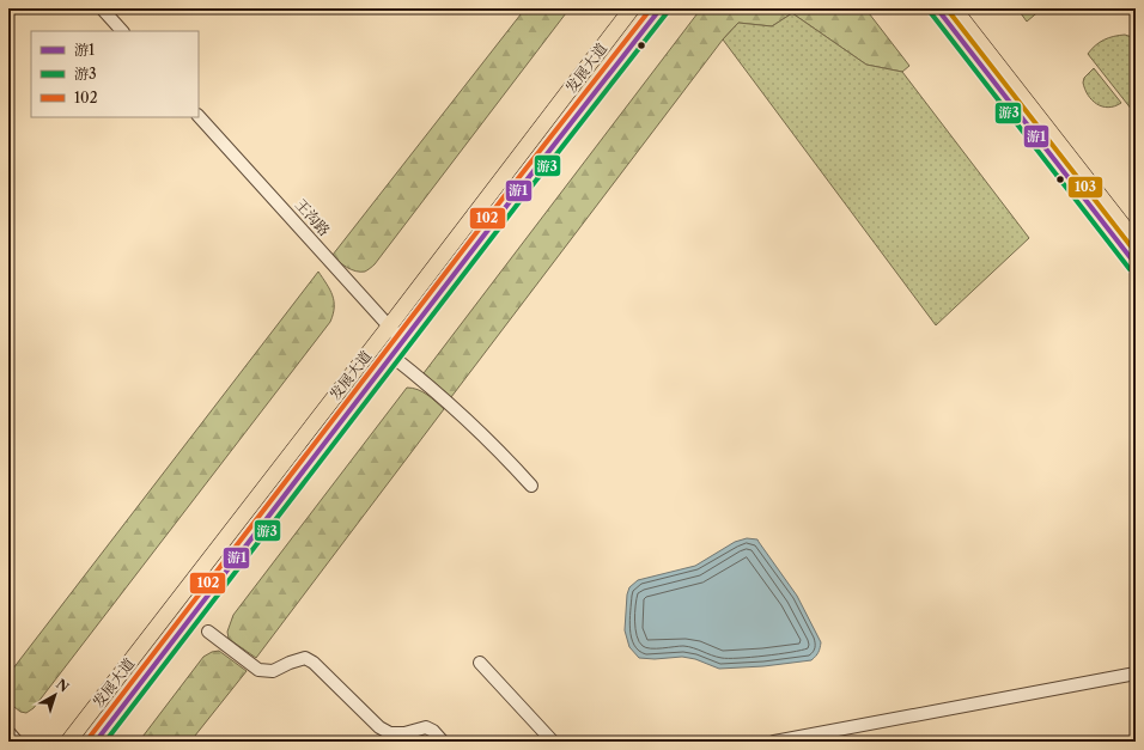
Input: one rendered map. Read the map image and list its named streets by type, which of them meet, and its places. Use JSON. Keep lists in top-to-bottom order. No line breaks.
{"streets":{"main road":["发展大道"],"street":["王沟路"]},"crossings":[["发展大道","王沟路"]],"lines":["transit line 游1","transit line 102","transit line 103","transit line 游3"],"legend":["游1","游3","102"],"north":"top right"}
